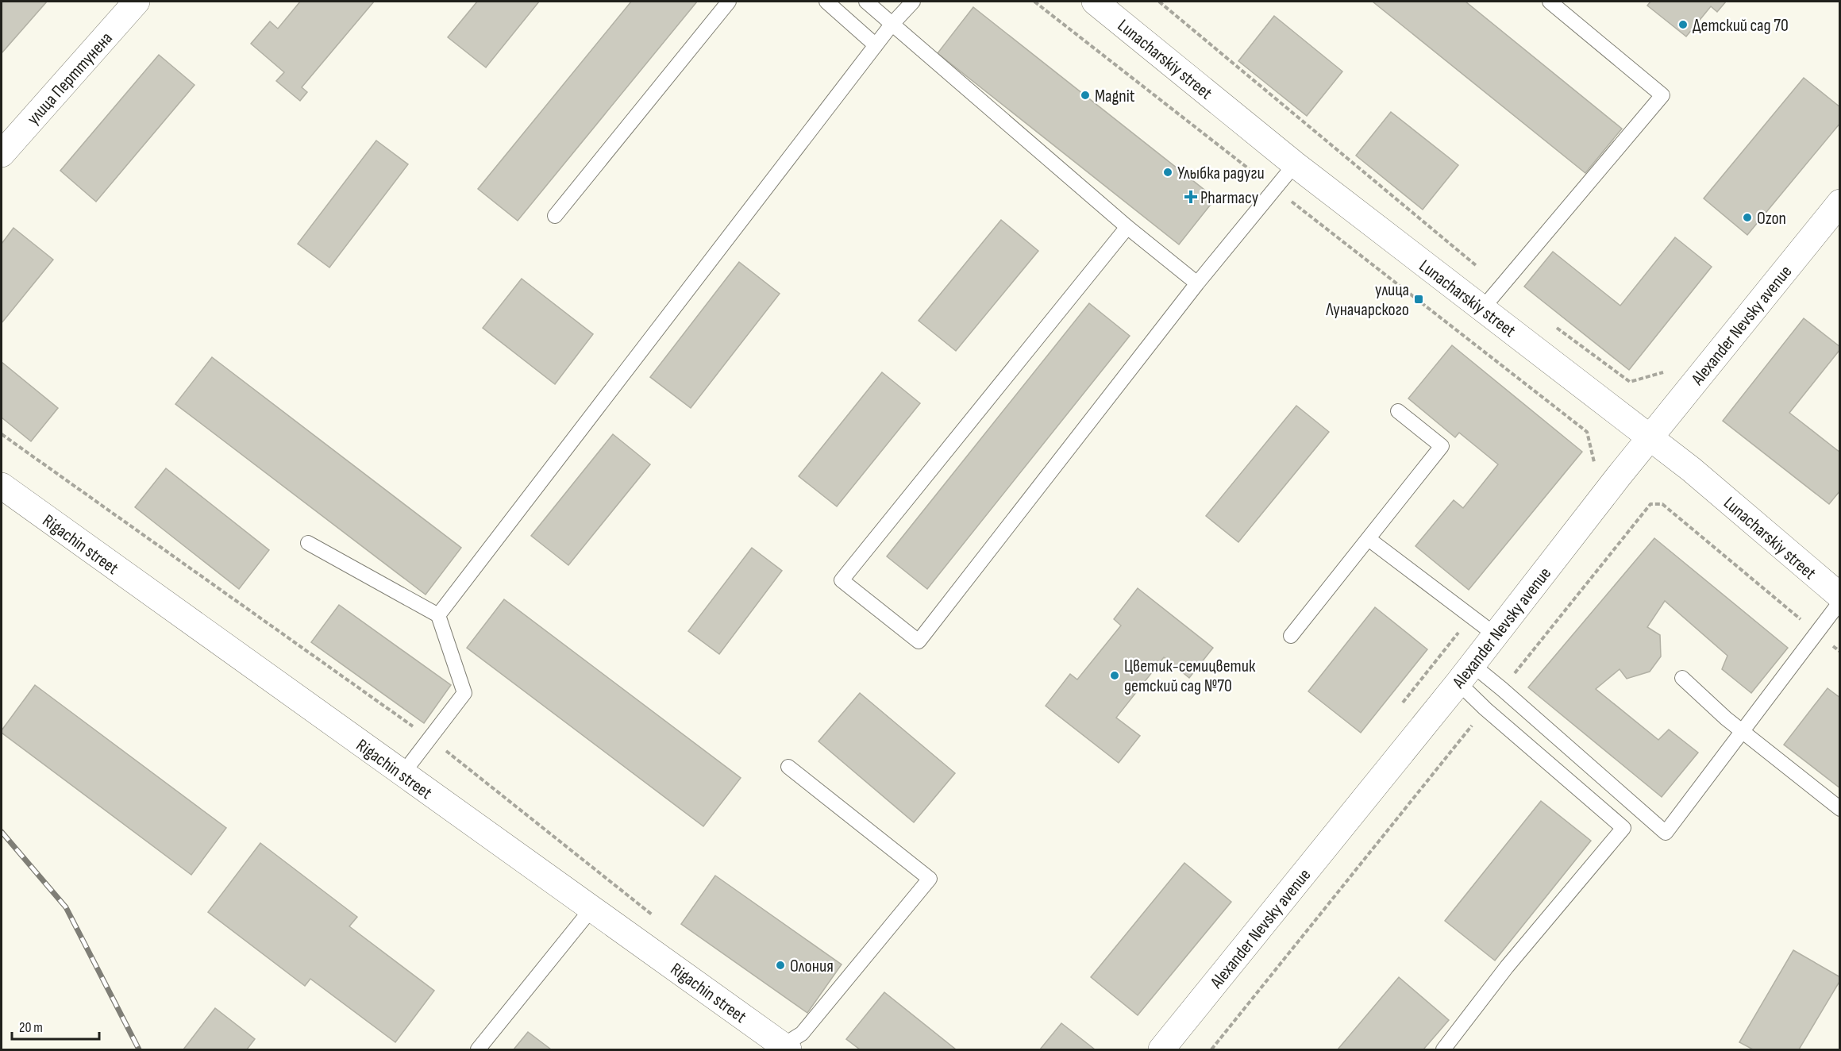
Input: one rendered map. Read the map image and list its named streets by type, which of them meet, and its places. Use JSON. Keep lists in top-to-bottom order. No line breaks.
{"streets":{"main road":["Lunacharskiy street","улица Перттунена","Alexander Nevsky avenue","Rigachin street"]},"crossings":[["Lunacharskiy street","Alexander Nevsky avenue"]],"places":{"other":["Детский сад 70","Magnit","Улыбка радуги","Ozon","Цветик-семицветик детский сад №70","Олония"],"health":["Pharmacy"],"transit":["улица Луначарского"]},"scale_bar":"20 m"}
